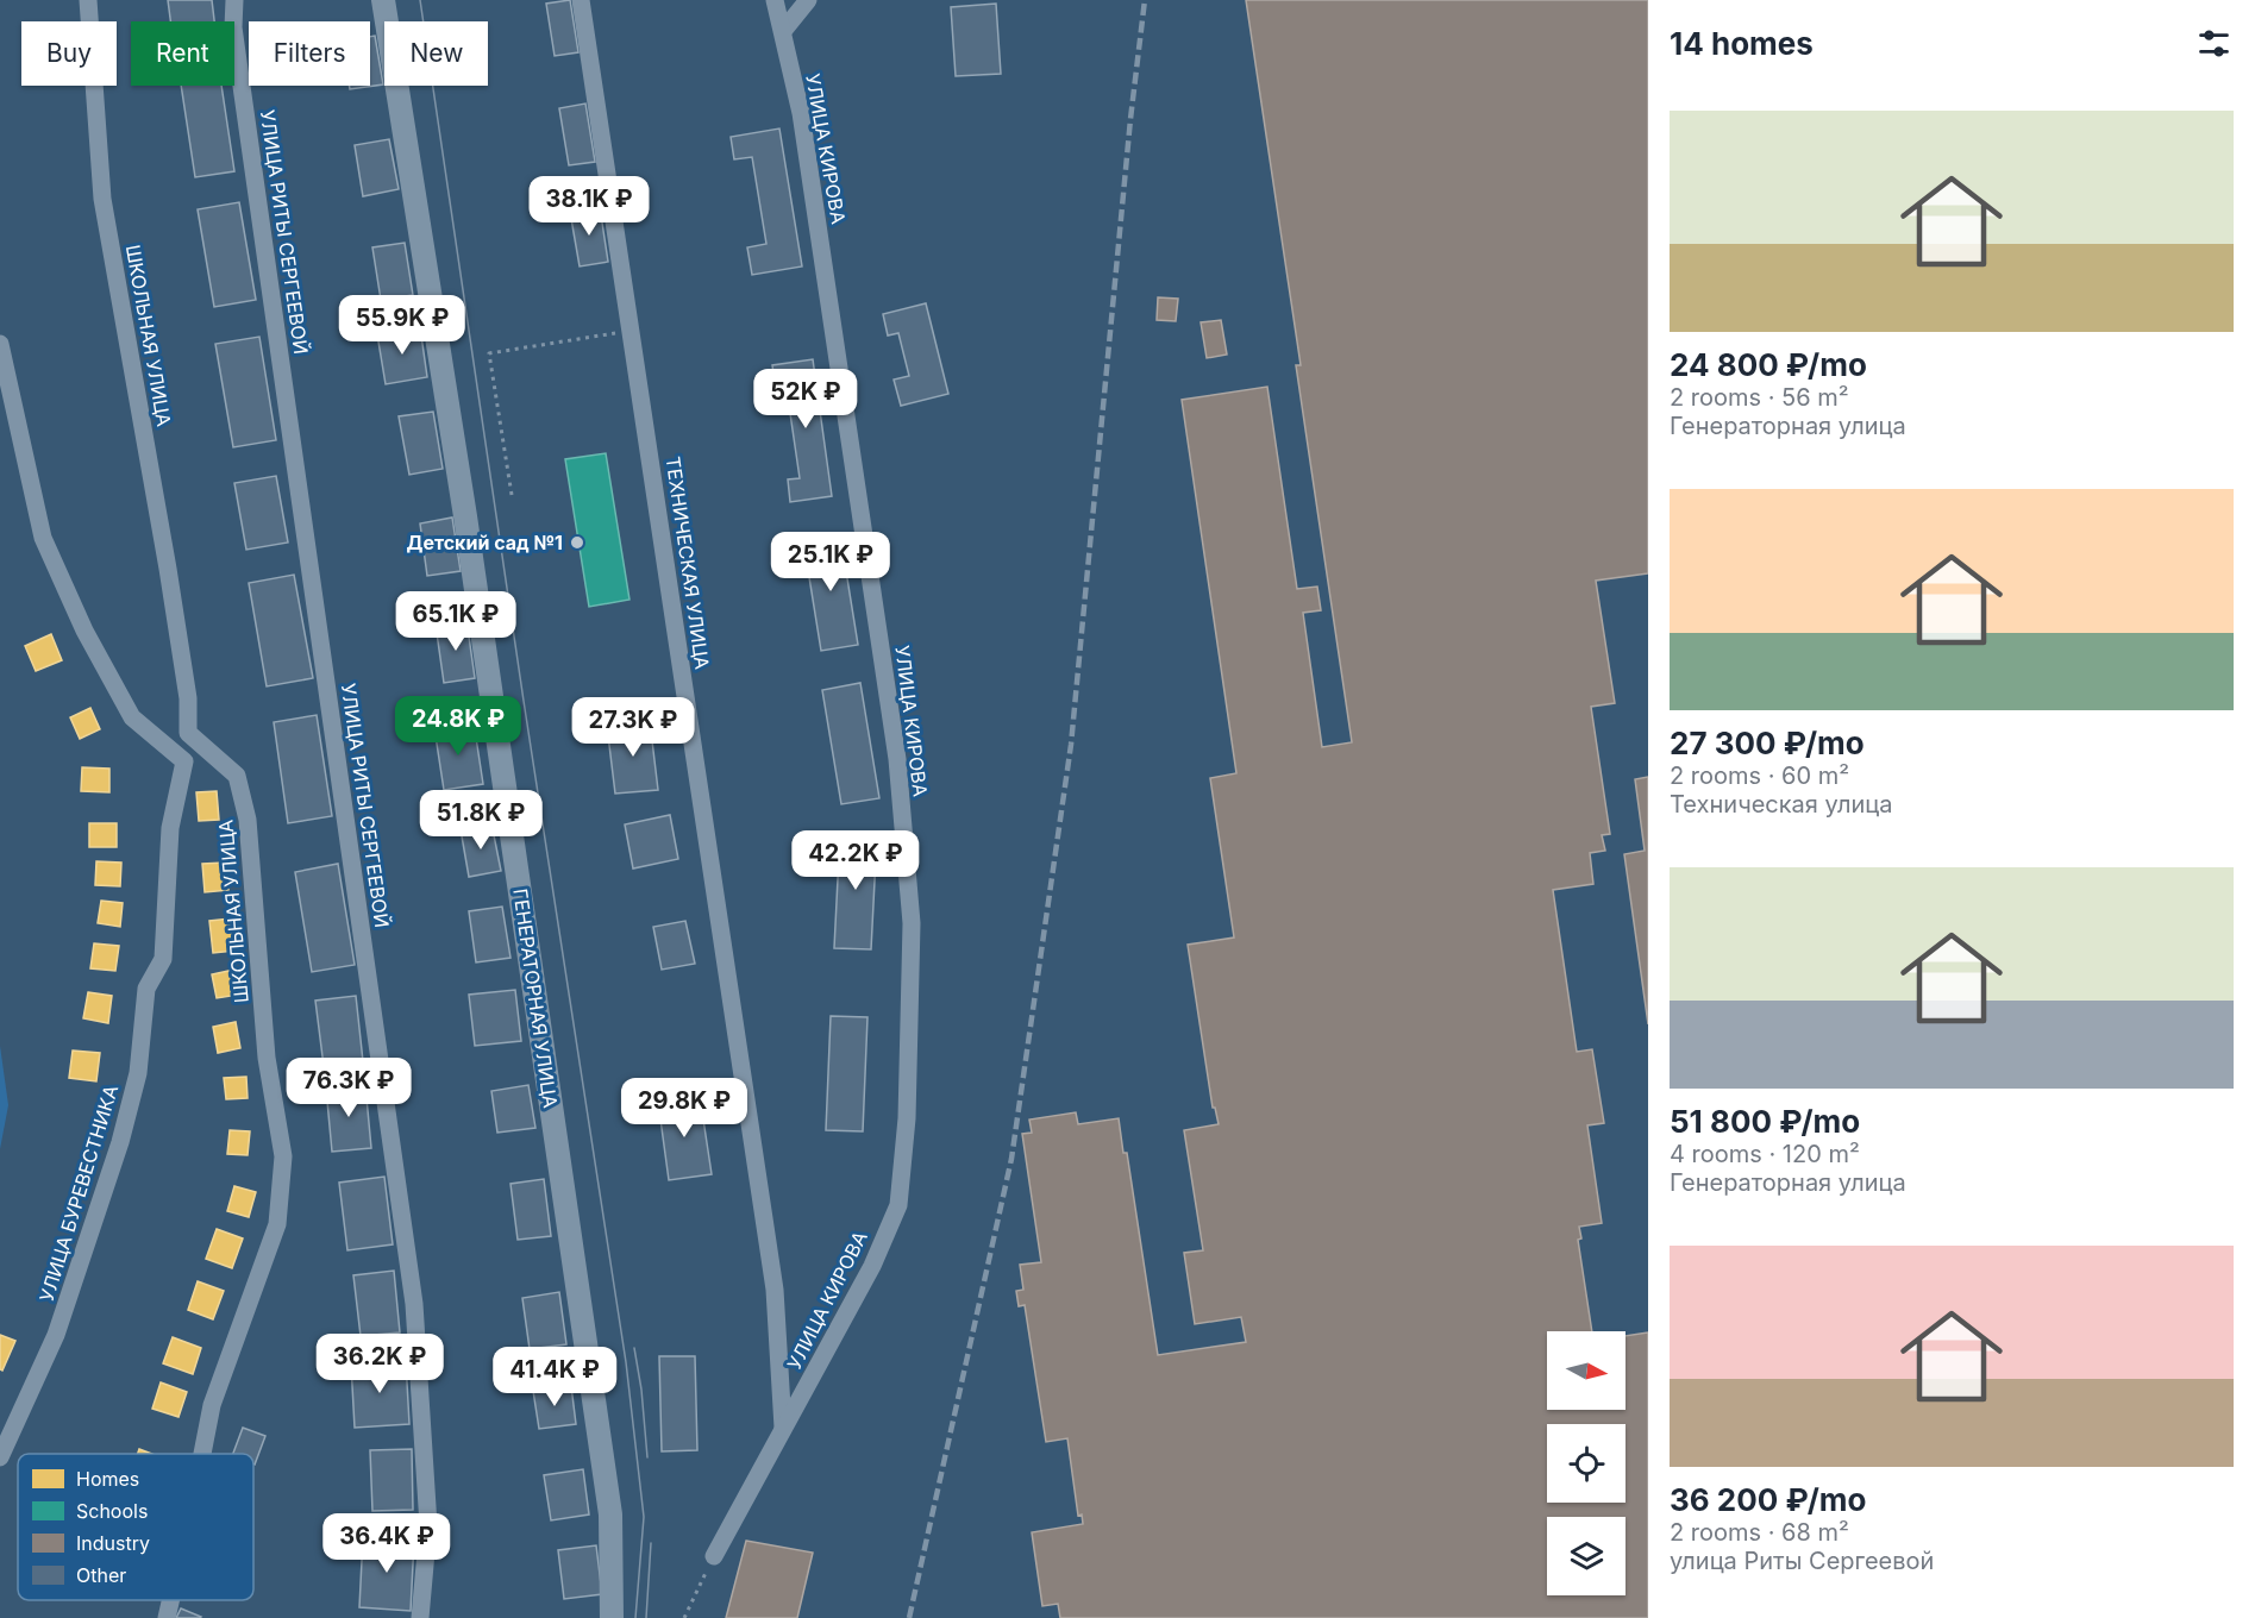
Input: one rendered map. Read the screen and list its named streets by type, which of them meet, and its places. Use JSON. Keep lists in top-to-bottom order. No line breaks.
{"streets":{"main road":["ГЕНЕРАТОРНАЯ УЛИЦА"],"street":["УЛИЦА КИРОВА","УЛИЦА РИТЫ СЕРГЕЕВОЙ","ШКОЛЬНАЯ УЛИЦА","ТЕХНИЧЕСКАЯ УЛИЦА","УЛИЦА БУРЕВЕСТНИКА"]},"crossings":[["УЛИЦА КИРОВА","ТЕХНИЧЕСКАЯ УЛИЦА"],["ШКОЛЬНАЯ УЛИЦА","УЛИЦА БУРЕВЕСТНИКА"]],"places":["Детский сад №1"],"legend":["Homes","Schools","Industry","Other"],"north":"right","page":{"heading":"14 homes","chip":["Buy","Rent","Filters","New"],"list":[{"name":"24 800 ₽/mo","note":"2 rooms · 56 m² · Генераторная улица"},{"name":"27 300 ₽/mo","note":"2 rooms · 60 m² · Техническая улица"},{"name":"51 800 ₽/mo","note":"4 rooms · 120 m² · Генераторная улица"},{"name":"36 200 ₽/mo","note":"2 rooms · 68 m² · улица Риты Сергеевой"}],"price":["38.1K ₽","55.9K ₽","52K ₽","25.1K ₽","65.1K ₽","24.8K ₽","27.3K ₽","51.8K ₽","42.2K ₽","76.3K ₽","29.8K ₽","36.2K ₽","41.4K ₽","36.4K ₽"]}}
